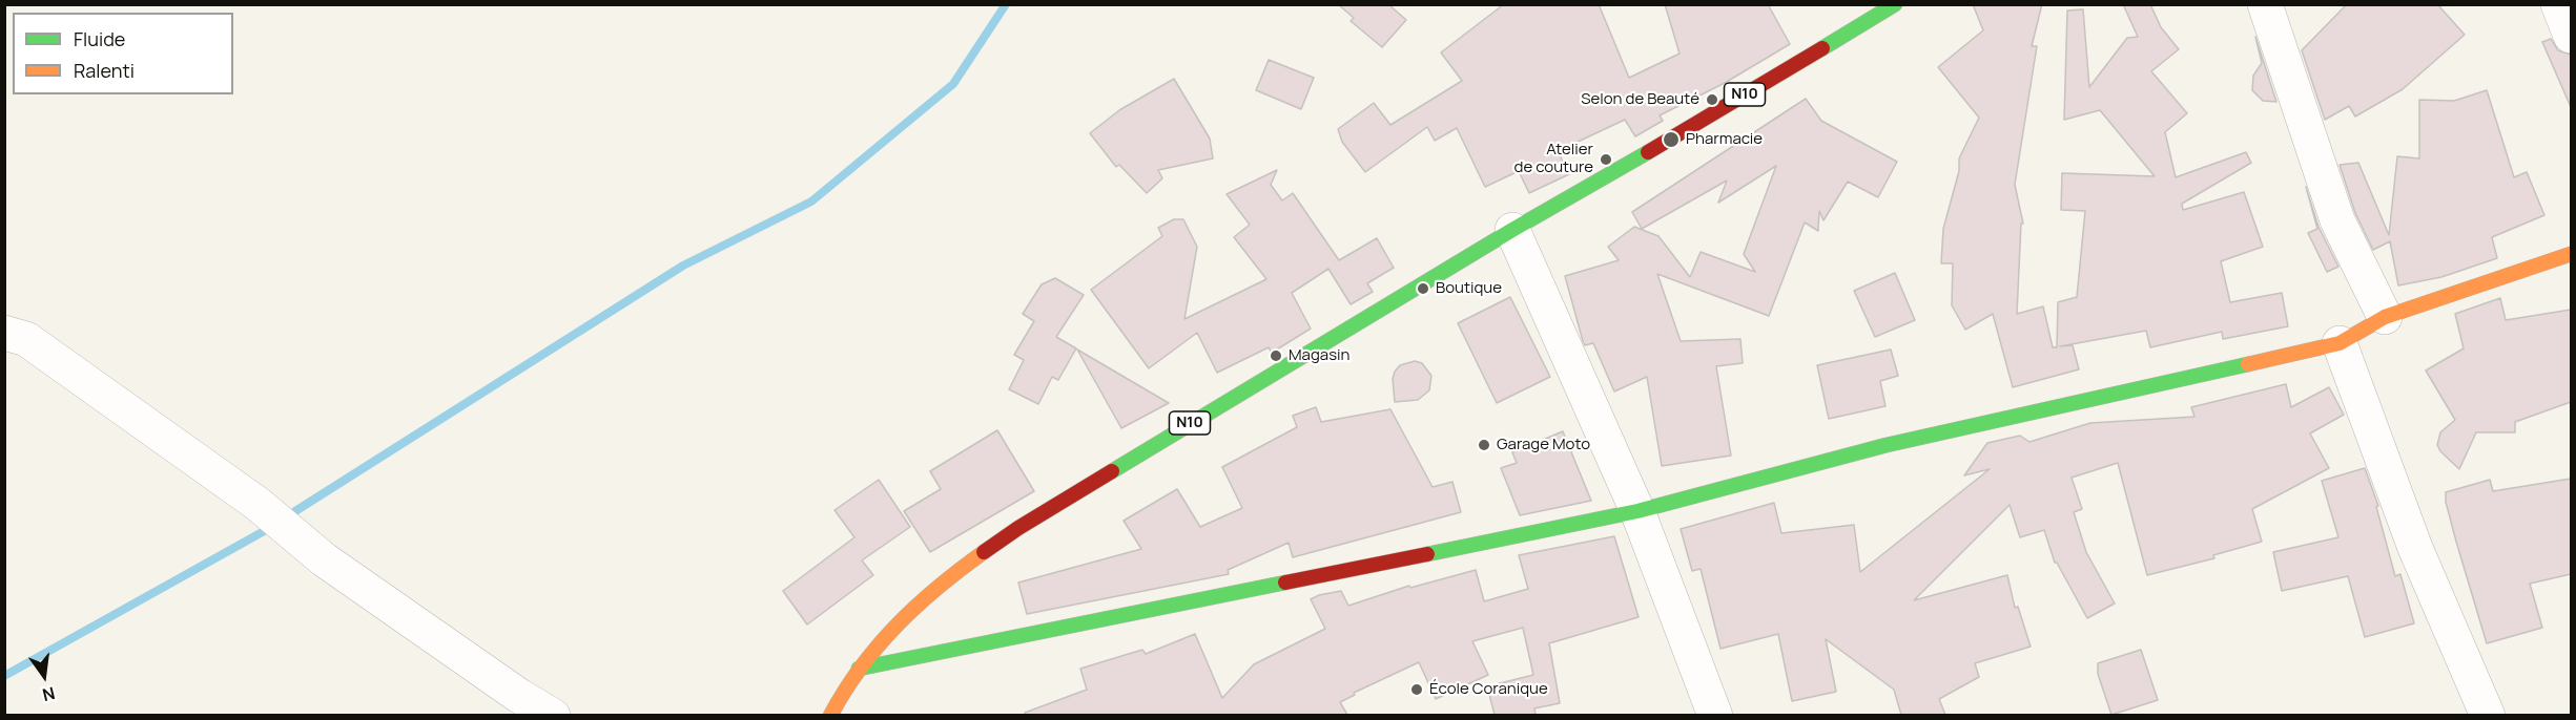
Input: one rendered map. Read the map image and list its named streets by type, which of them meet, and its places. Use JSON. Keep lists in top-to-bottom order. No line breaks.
{"streets":{"street":["N10"]},"places":["Selon de Beauté","Pharmacie","Atelier de couture","Boutique","Magasin","Garage Moto","École Coranique"],"legend":["Fluide","Ralenti"],"north":"bottom"}
